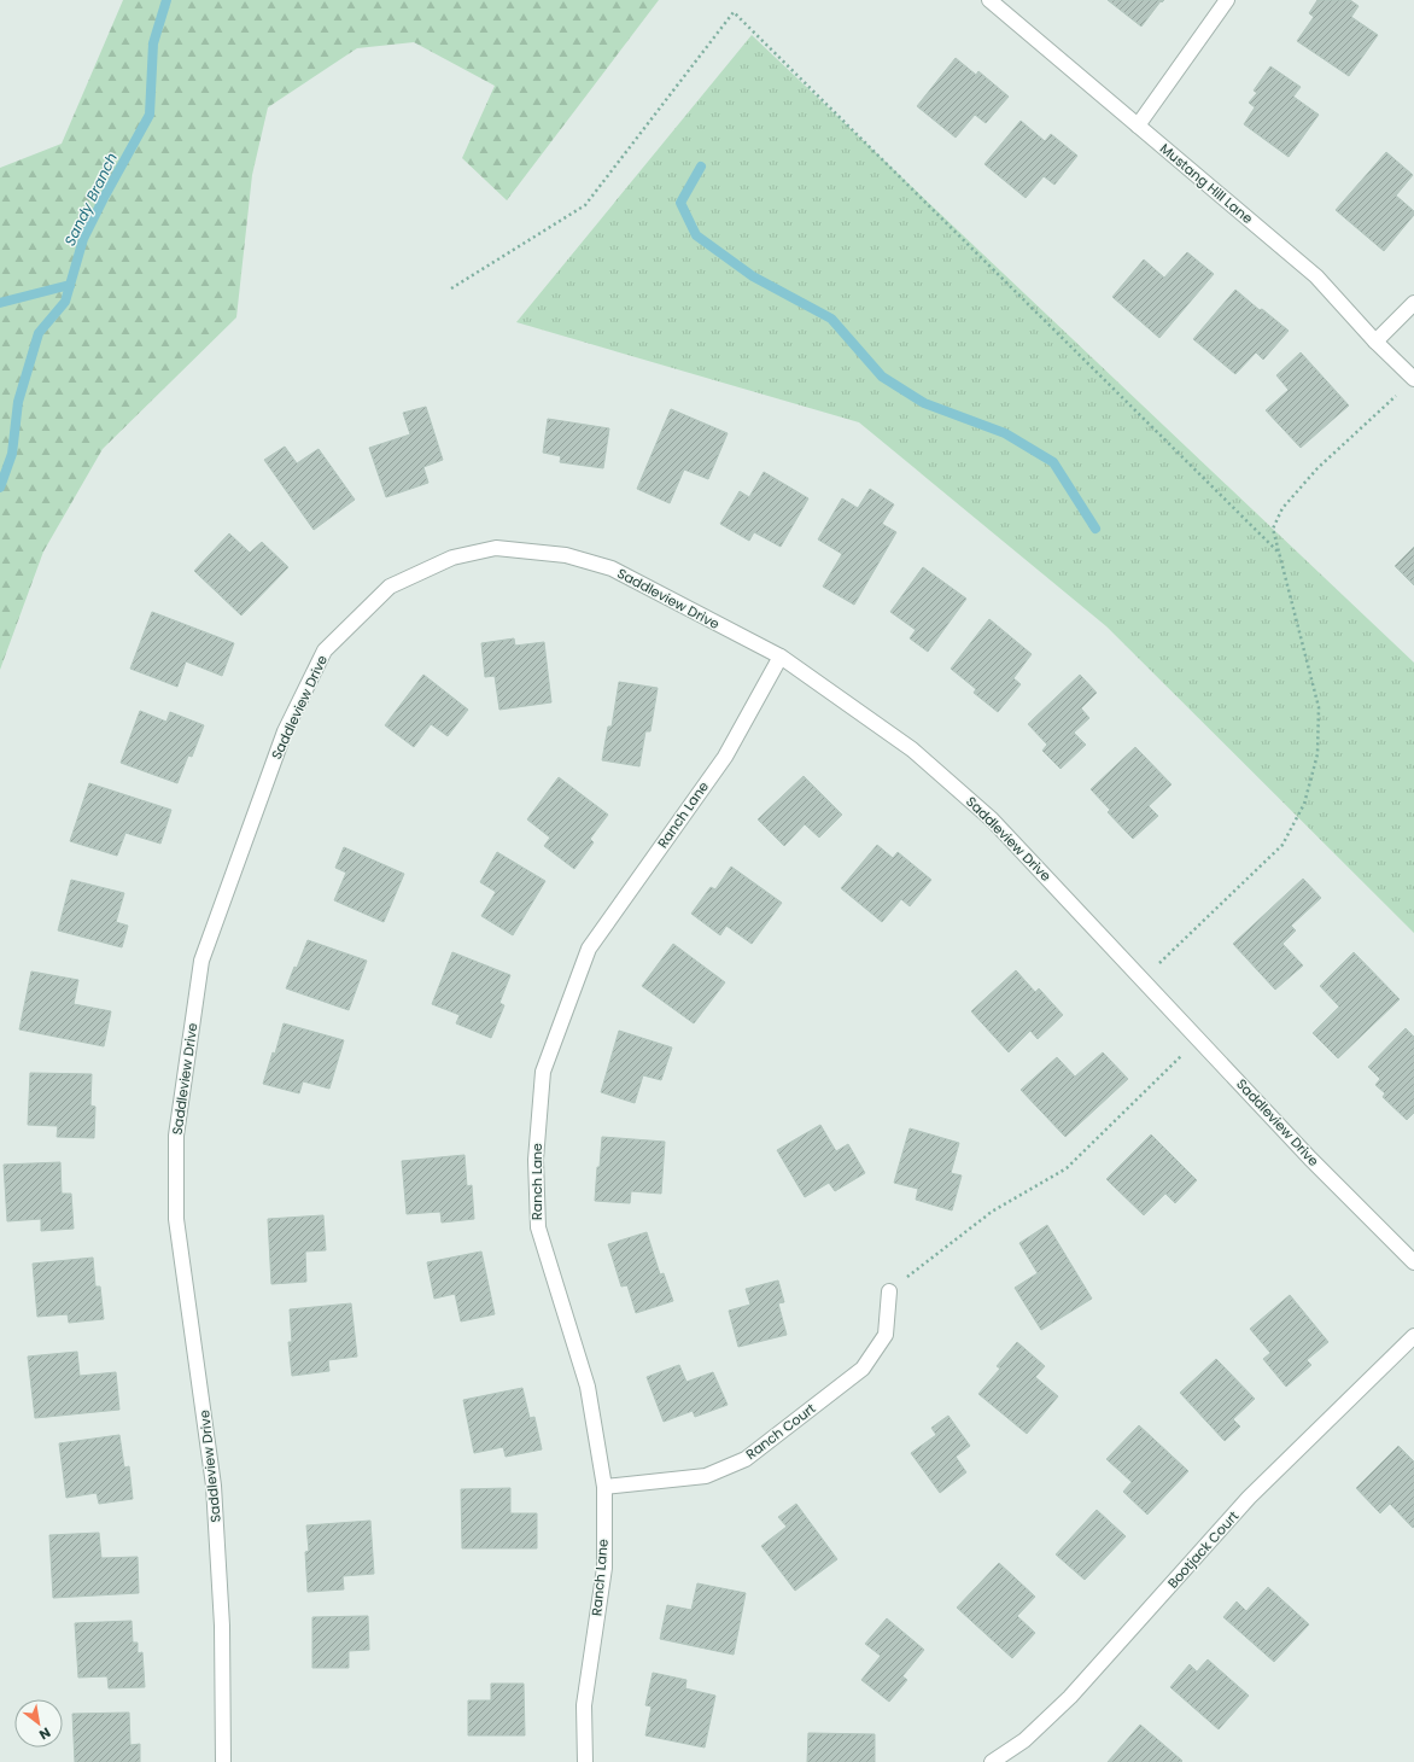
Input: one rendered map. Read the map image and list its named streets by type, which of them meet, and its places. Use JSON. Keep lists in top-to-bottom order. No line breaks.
{"streets":{"street":["Mustang Hill Lane","Saddleview Drive","Ranch Lane","Ranch Court","Bootjack Court"]},"crossings":[["Saddleview Drive","Ranch Lane"],["Ranch Lane","Ranch Court"]],"water":["Sandy Branch"],"north":"bottom right"}
